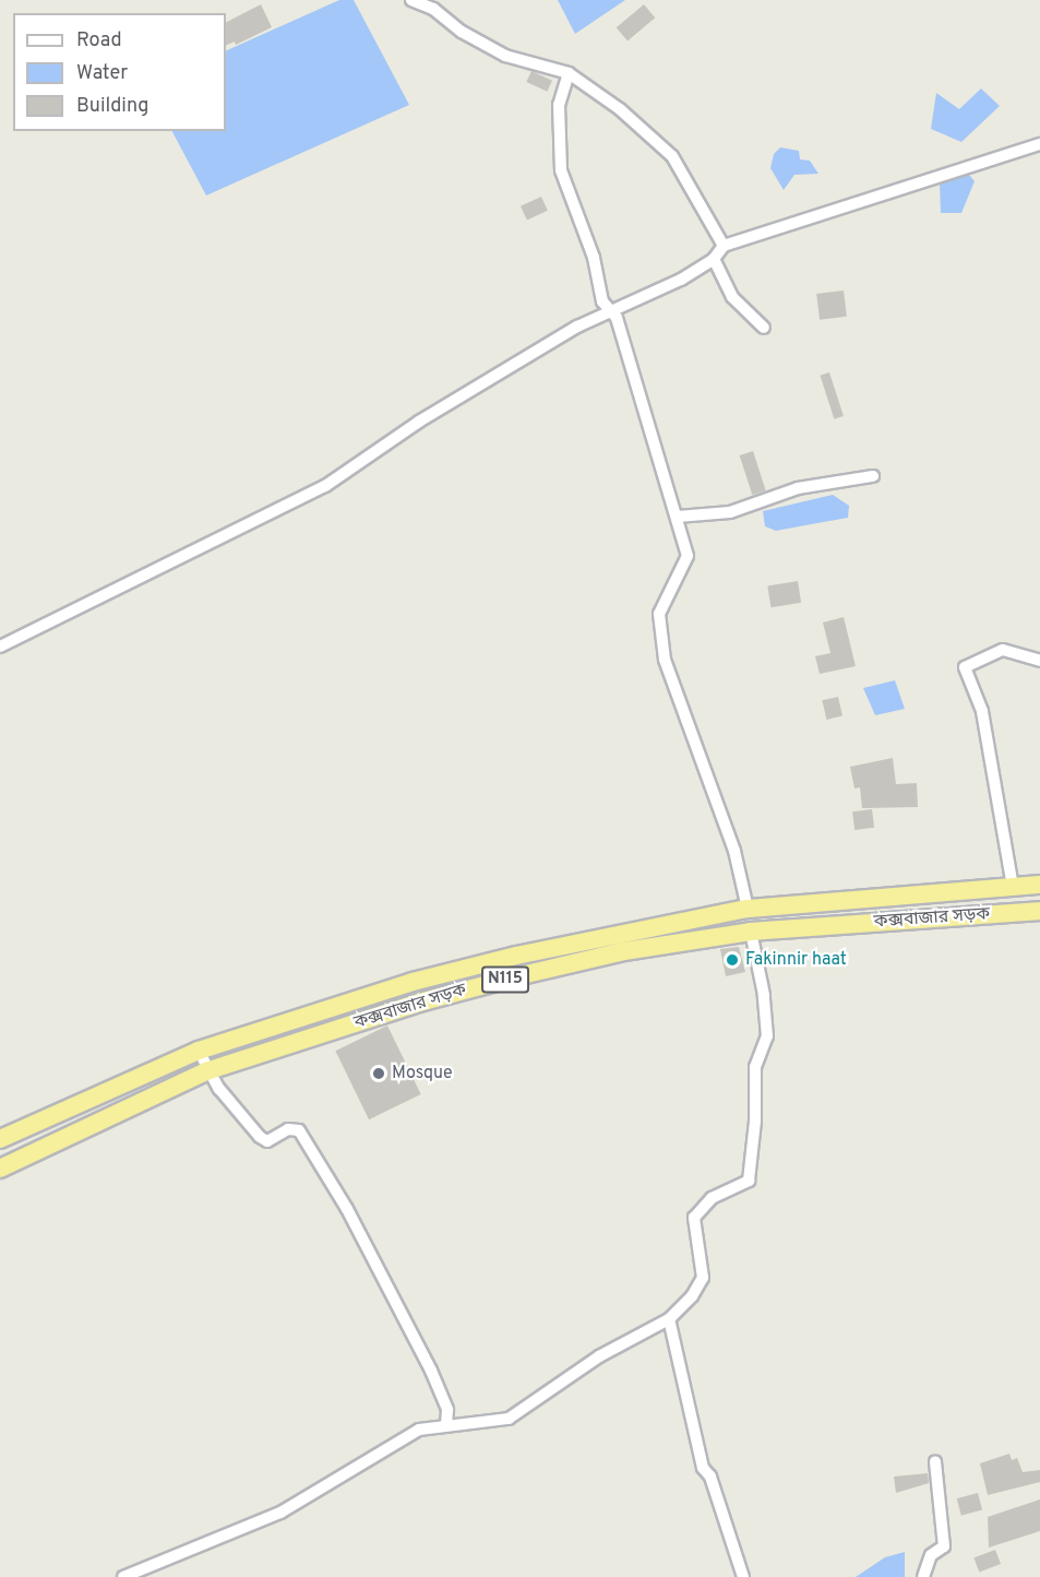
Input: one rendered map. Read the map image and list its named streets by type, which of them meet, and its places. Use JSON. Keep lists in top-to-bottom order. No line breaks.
{"streets":{"highway":["কক্সবাজার সড়ক","N115"]},"places":["Fakinnir haat","Mosque"],"legend":["Road","Water","Building"]}
